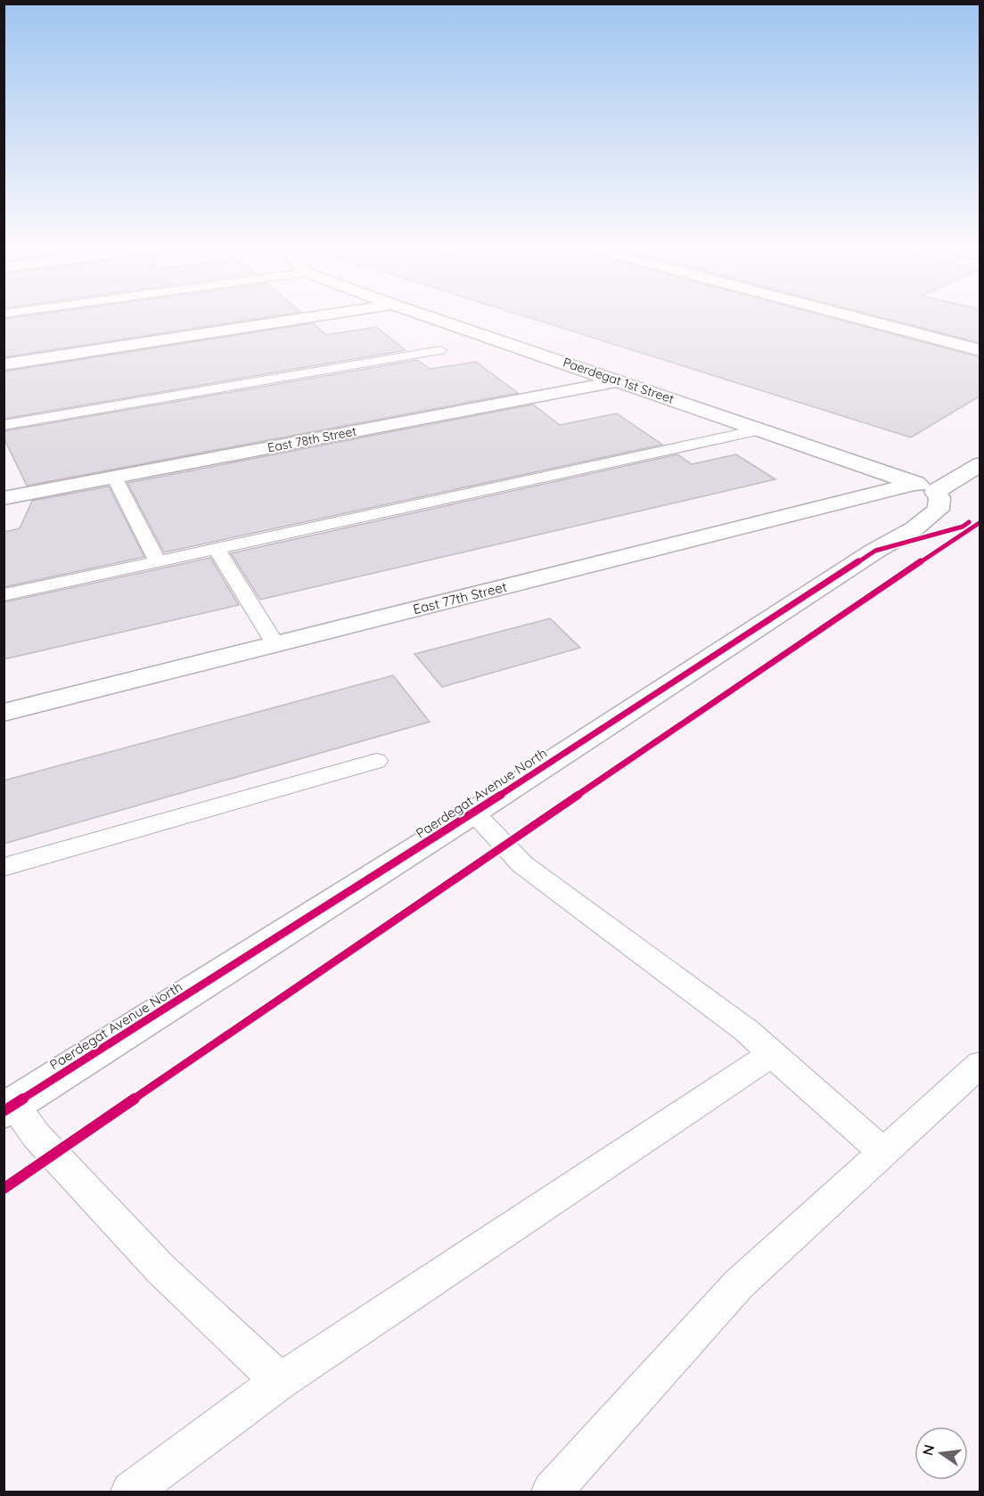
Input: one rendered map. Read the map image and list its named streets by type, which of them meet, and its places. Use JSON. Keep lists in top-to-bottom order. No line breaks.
{"streets":{"street":["Paerdegat 1st Street","East 78th Street","East 77th Street","Paerdegat Avenue North"]},"crossings":[["Paerdegat 1st Street","East 78th Street"],["Paerdegat 1st Street","East 77th Street"],["Paerdegat 1st Street","Paerdegat Avenue North"],["East 77th Street","Paerdegat Avenue North"]],"north":"left"}
